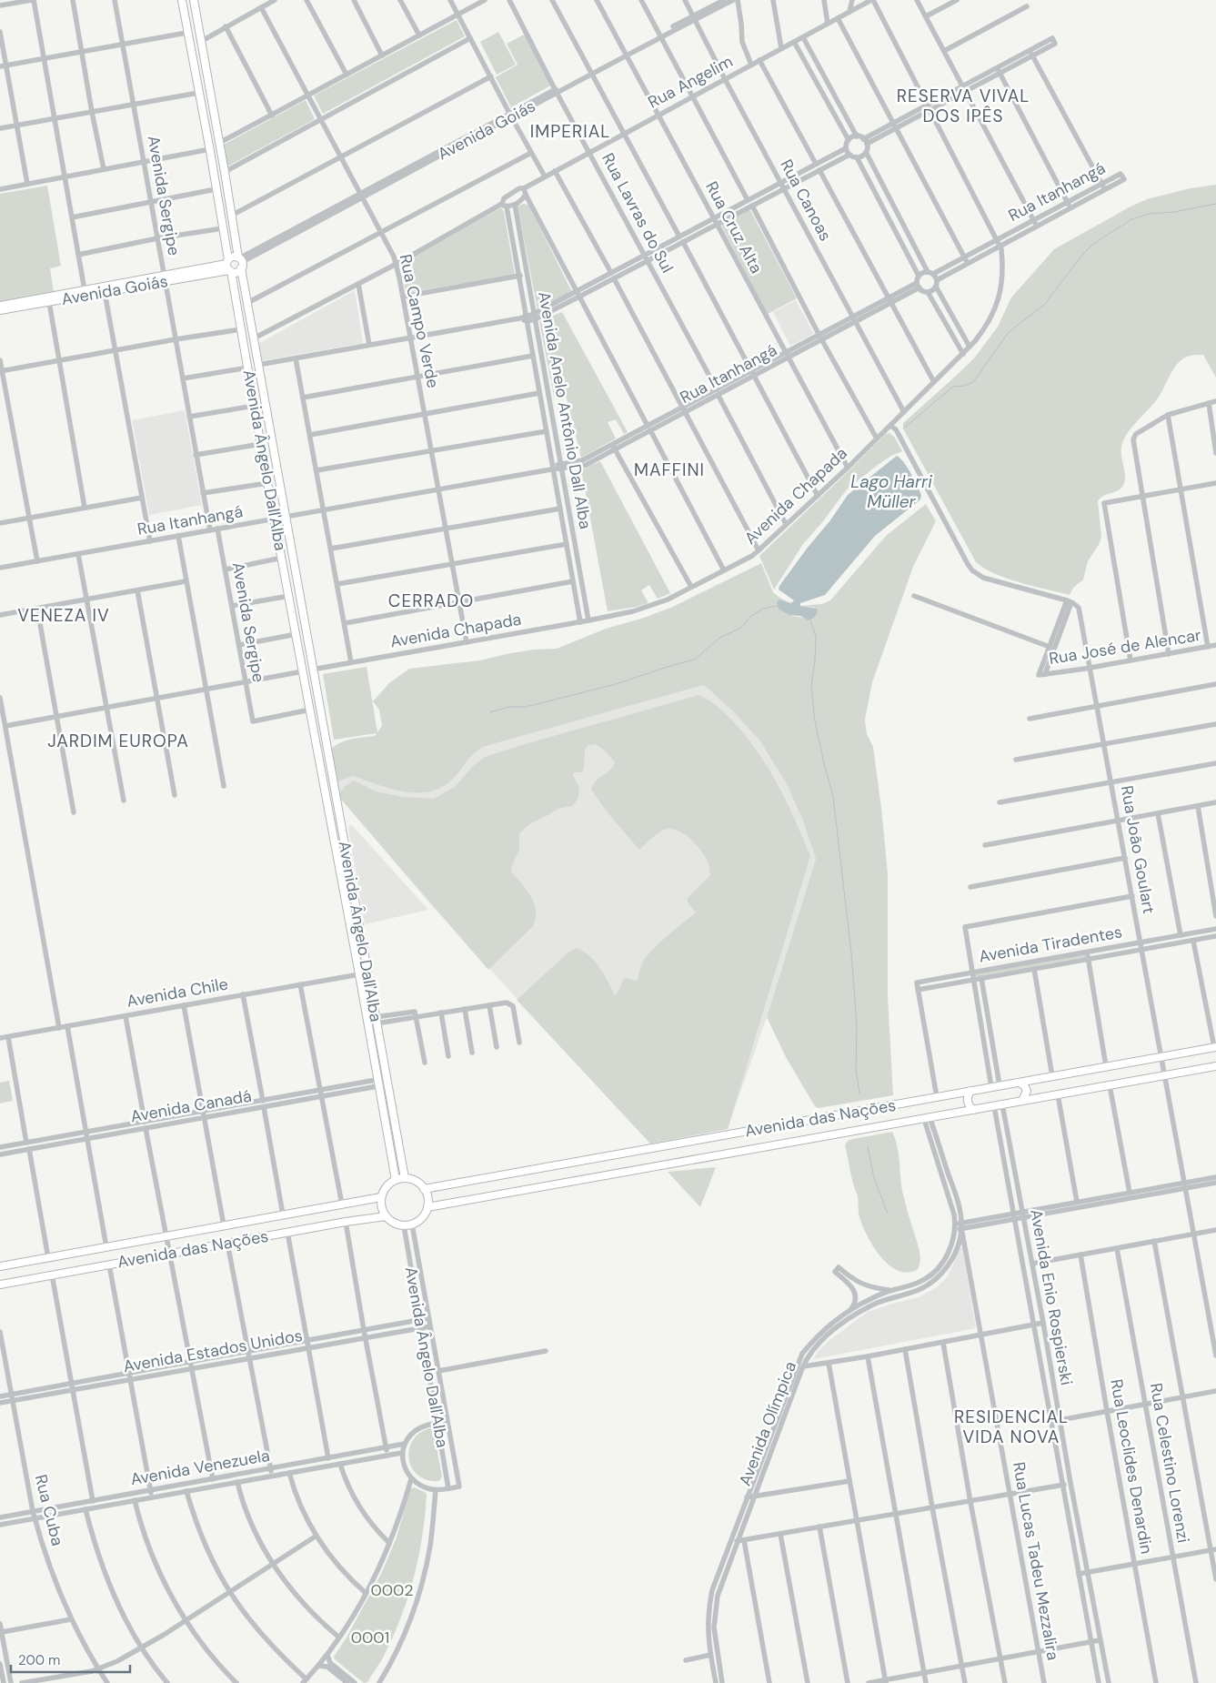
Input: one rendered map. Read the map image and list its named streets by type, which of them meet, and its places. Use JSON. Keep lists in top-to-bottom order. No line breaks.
{"streets":{"main road":["Avenida Goiás","Avenida Ângelo Dall'Alba","Avenida das Nações"],"street":["Rua Angelim","Rua Itanhangá","Avenida Sergipe","Rua Canoas","Rua Lavras do Sul","Rua Cruz Alta","Rua Campo Verde","Avenida Anelo Antônio Dall Alba","Avenida Chapada","Rua José de Alencar","Rua João Goulart","Avenida Tiradentes","Avenida Chile","Avenida Canadá","Avenida Enio Rospierski","Avenida Estados Unidos","Avenida Olímpica","Rua Celestino Lorenzi","Rua Leoclides Denardin","Avenida Venezuela","Rua Cuba","Rua Lucas Tadeu Mezzalira"]},"crossings":[["Rua Angelim","Rua Canoas"],["Rua Angelim","Rua Lavras do Sul"],["Rua Angelim","Rua Cruz Alta"],["Avenida Goiás","Avenida Sergipe"],["Avenida Goiás","Rua Canoas"],["Avenida Goiás","Rua Lavras do Sul"],["Avenida Goiás","Rua Cruz Alta"],["Avenida Goiás","Rua Campo Verde"],["Avenida Goiás","Avenida Ângelo Dall'Alba"],["Rua Itanhangá","Avenida Sergipe"],["Rua Itanhangá","Rua Canoas"],["Rua Itanhangá","Rua Lavras do Sul"],["Rua Itanhangá","Rua Cruz Alta"],["Rua Itanhangá","Rua Campo Verde"],["Rua Itanhangá","Avenida Anelo Antônio Dall Alba"],["Rua Itanhangá","Avenida Ângelo Dall'Alba"],["Rua Itanhangá","Avenida Chapada"],["Avenida Sergipe","Avenida Ângelo Dall'Alba"],["Rua Canoas","Avenida Chapada"],["Rua Cruz Alta","Avenida Chapada"],["Rua Campo Verde","Avenida Chapada"],["Avenida Anelo Antônio Dall Alba","Avenida Chapada"],["Avenida Ângelo Dall'Alba","Avenida Chapada"],["Avenida Ângelo Dall'Alba","Avenida Chile"],["Avenida Ângelo Dall'Alba","Avenida Canadá"],["Avenida Ângelo Dall'Alba","Avenida das Nações"],["Avenida Ângelo Dall'Alba","Avenida Estados Unidos"],["Rua José de Alencar","Rua João Goulart"],["Rua João Goulart","Avenida Tiradentes"],["Rua João Goulart","Avenida das Nações"],["Avenida das Nações","Avenida Enio Rospierski"],["Avenida das Nações","Avenida Olímpica"],["Avenida Estados Unidos","Rua Cuba"],["Avenida Olímpica","Rua Lucas Tadeu Mezzalira"],["Avenida Venezuela","Rua Cuba"]],"districts":["RESERVA VIVAL DOS IPÊS","IMPERIAL","MAFFINI","CERRADO","VENEZA IV","JARDIM EUROPA","RESIDENCIAL VIDA NOVA"],"water":["Lago Harri Müller"],"parks":["0002","0001"],"scale_bar":"200 m"}
